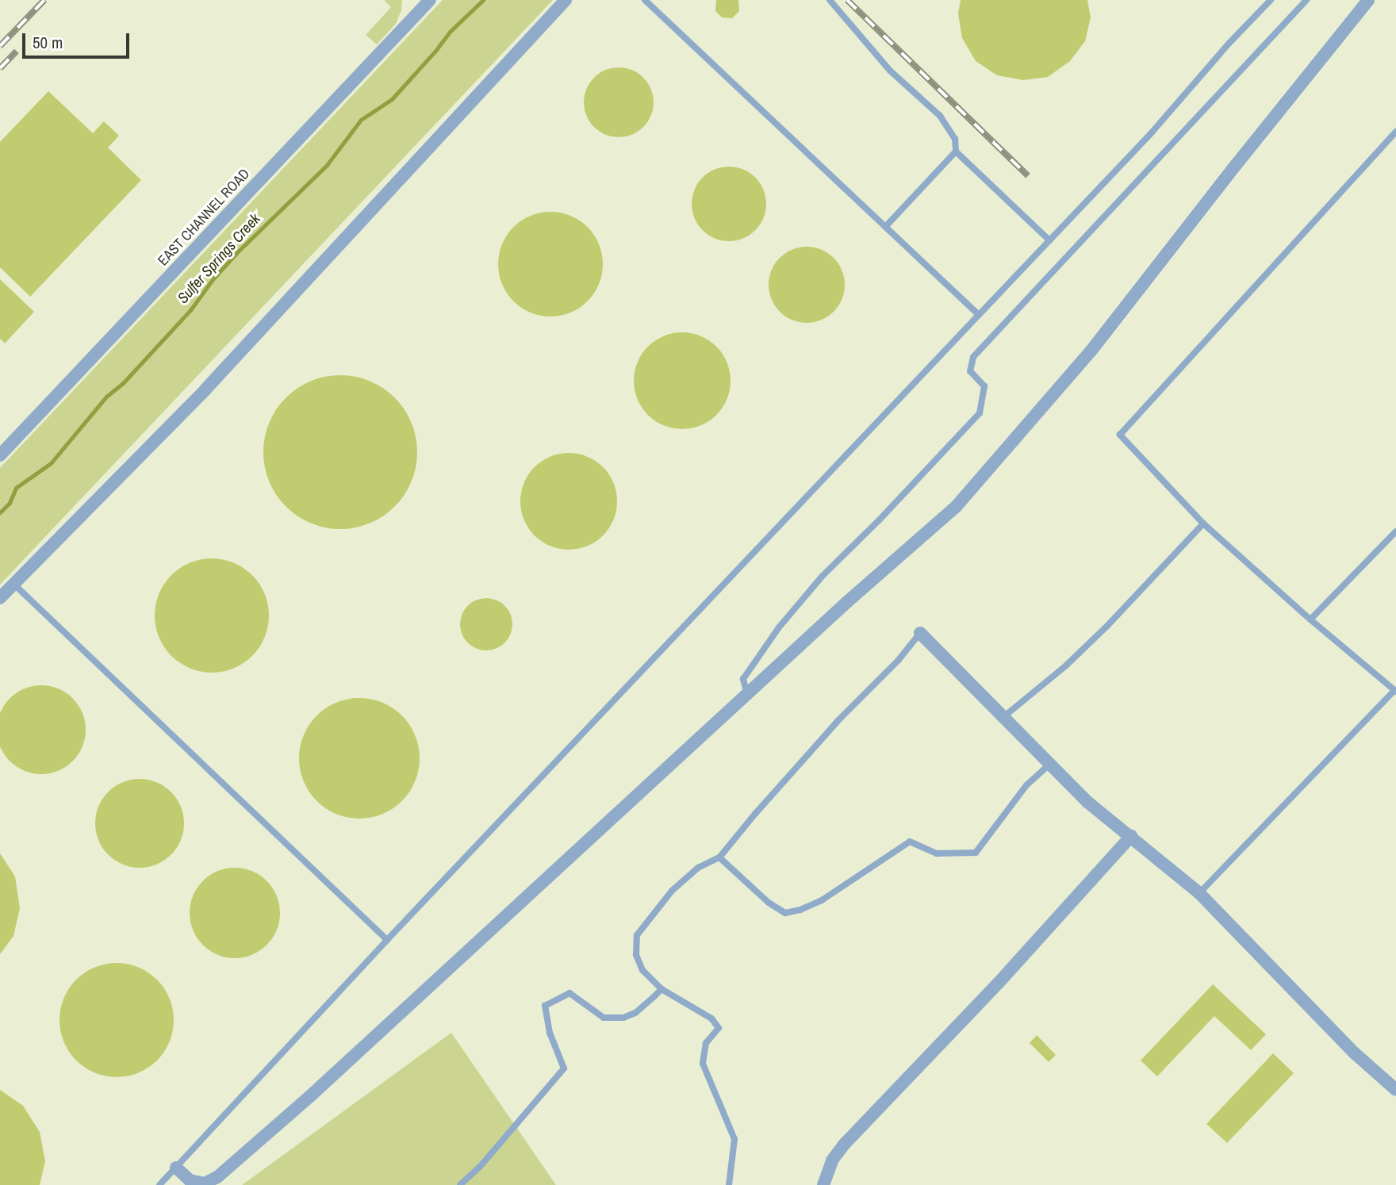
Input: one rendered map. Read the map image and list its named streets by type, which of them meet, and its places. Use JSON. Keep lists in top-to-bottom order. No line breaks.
{"streets":{"street":["EAST CHANNEL ROAD"]},"water":["Sulfer Springs Creek"],"scale_bar":"50 m"}
